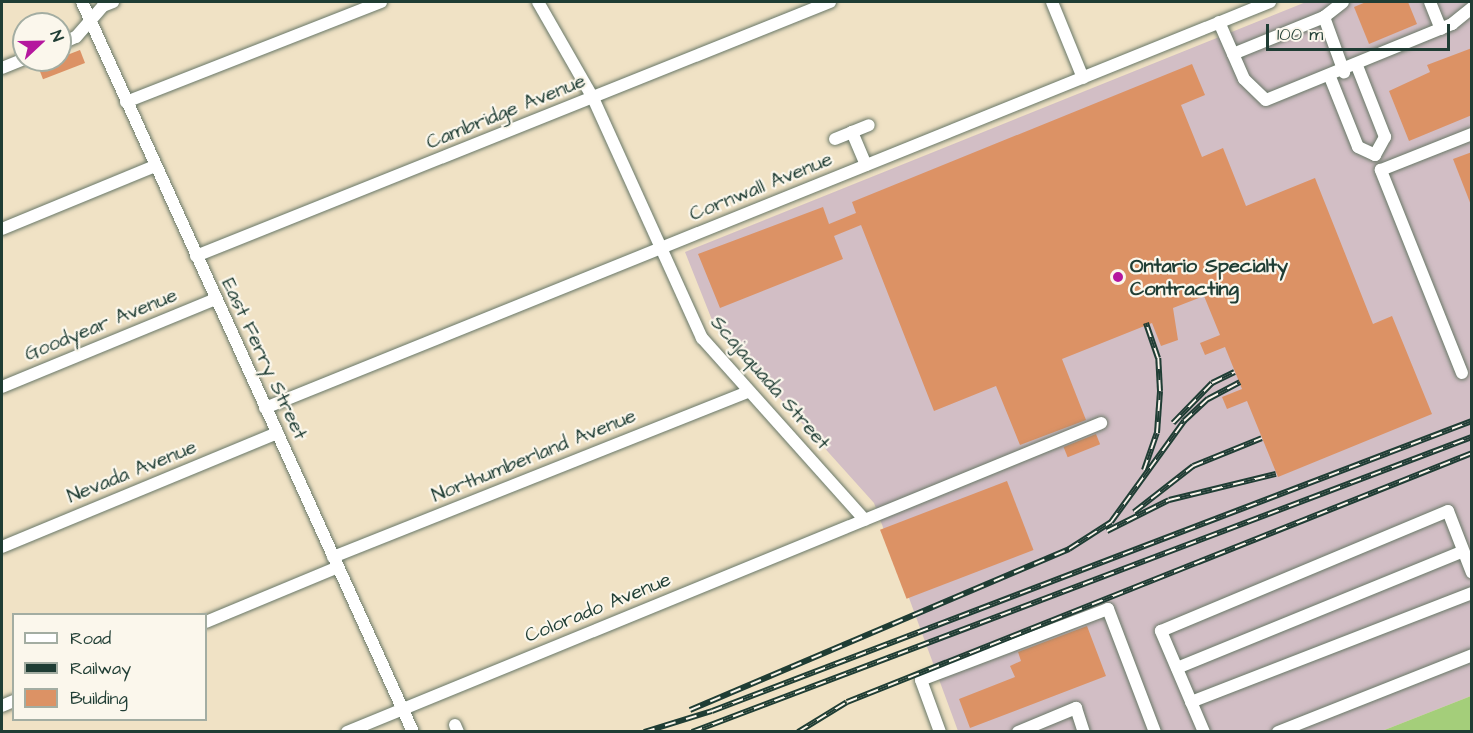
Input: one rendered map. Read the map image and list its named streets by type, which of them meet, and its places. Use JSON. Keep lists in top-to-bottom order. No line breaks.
{"streets":{"street":["Cambridge Avenue","Cornwall Avenue","Goodyear Avenue","East Ferry Street","Scajaquada Street","Northumberland Avenue","Nevada Avenue","Colorado Avenue"]},"crossings":[["Cambridge Avenue","East Ferry Street"],["Cambridge Avenue","Scajaquada Street"],["Cornwall Avenue","East Ferry Street"],["Cornwall Avenue","Scajaquada Street"],["Goodyear Avenue","East Ferry Street"],["East Ferry Street","Northumberland Avenue"],["East Ferry Street","Nevada Avenue"],["East Ferry Street","Colorado Avenue"],["Scajaquada Street","Northumberland Avenue"],["Scajaquada Street","Colorado Avenue"]],"places":["Ontario Specialty Contracting"],"legend":["Road","Railway","Building"],"scale_bar":"100 m","north":"right"}
